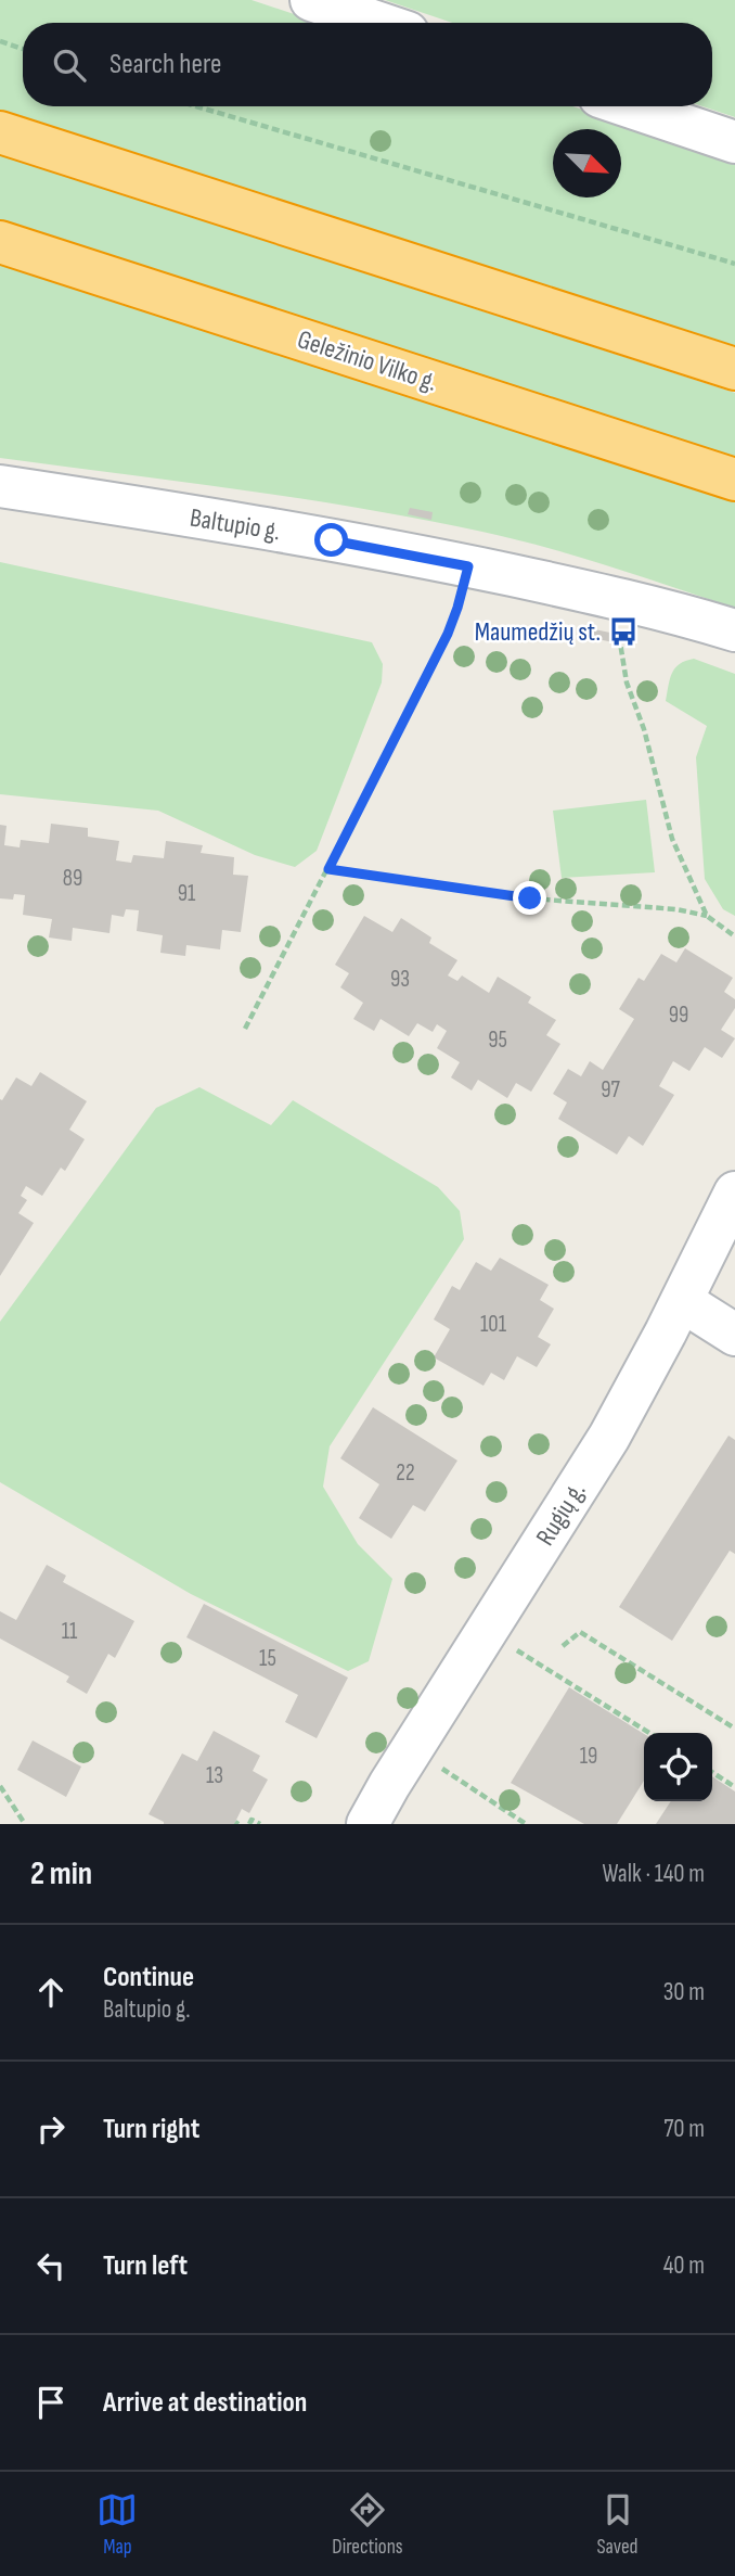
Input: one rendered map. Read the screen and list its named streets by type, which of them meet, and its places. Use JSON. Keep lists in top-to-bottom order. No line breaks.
{"streets":{"highway":["Geležinio Vilko g."],"street":["Baltupio g.","Rugių g."]},"places":{"bus stop":["Maumedžių st."]},"house_numbers":["89","91","93","99","95","97","101","22","11","15","19","13"],"north":"bottom right","page":{"search":"Search here","heading":["2 min","Walk · 140 m"],"list":[["Continue","Baltupio g.","30 m"],["Turn right","70 m"],["Turn left","40 m"],"Arrive at destination"],"nav":["Map","Directions","Saved"]}}
